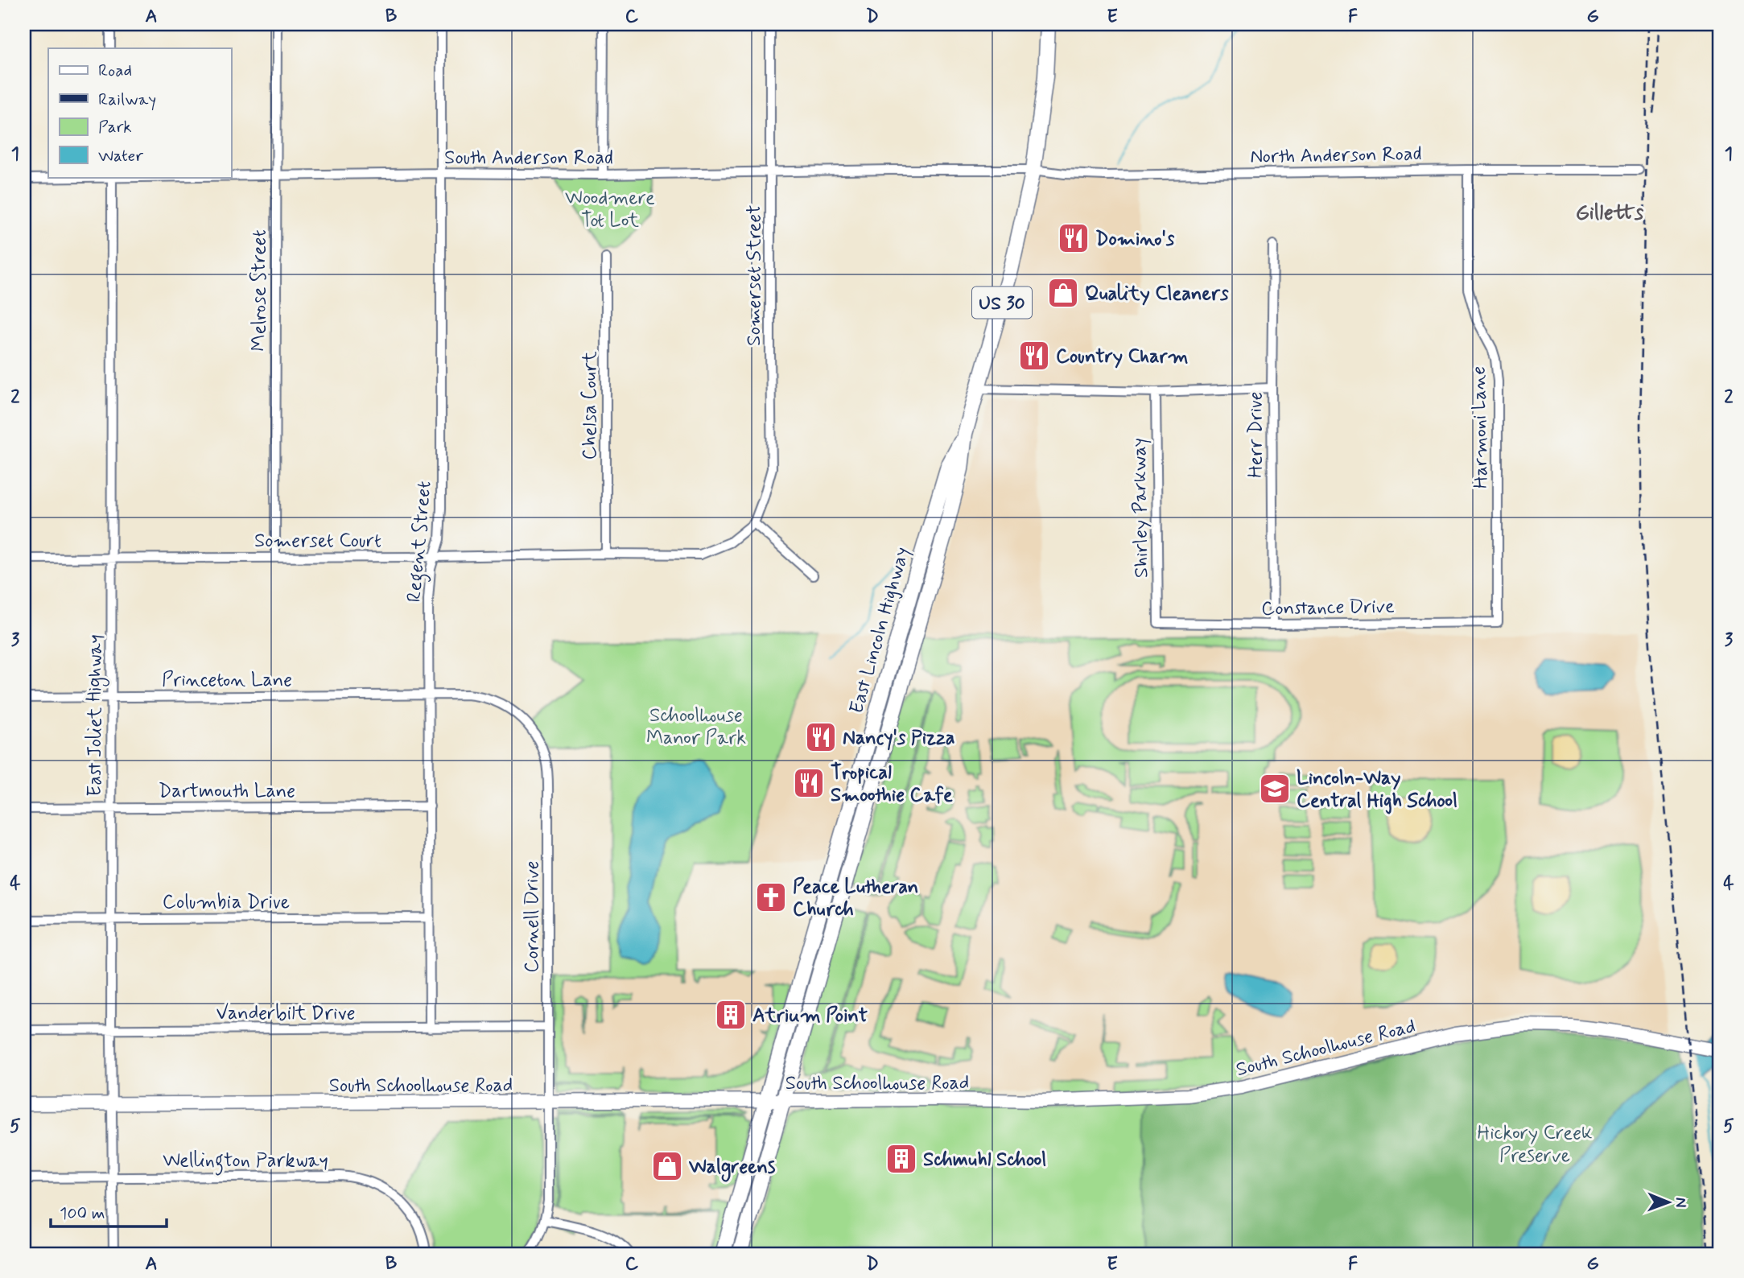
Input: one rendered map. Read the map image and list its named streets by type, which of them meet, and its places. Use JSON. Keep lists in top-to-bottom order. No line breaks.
{"streets":{"main road":["US 30","East Lincoln Highway"],"street":["North Anderson Road","South Anderson Road","Somerset Street","Melrose Street","Chelsa Court","Harmoni Lane","Herr Drive","Shirley Parkway","Somerset Court","Regent Street","Constance Drive","Princeton Lane","East Joliet Highway","Dartmouth Lane","Columbia Drive","Cornell Drive","Vanderbilt Drive","South Schoolhouse Road","Wellington Parkway"]},"crossings":[["North Anderson Road","South Anderson Road"],["North Anderson Road","Harmoni Lane"],["North Anderson Road","East Lincoln Highway"],["South Anderson Road","Somerset Street"],["South Anderson Road","Melrose Street"],["South Anderson Road","Regent Street"],["South Anderson Road","East Lincoln Highway"],["South Anderson Road","East Joliet Highway"],["Somerset Street","Somerset Court"],["Melrose Street","Somerset Court"],["US 30","East Lincoln Highway"],["US 30","South Schoolhouse Road"],["Chelsa Court","Somerset Court"],["Harmoni Lane","Constance Drive"],["Herr Drive","Constance Drive"],["Shirley Parkway","Constance Drive"],["Somerset Court","Regent Street"],["Somerset Court","East Joliet Highway"],["Regent Street","Princeton Lane"],["Regent Street","Dartmouth Lane"],["Regent Street","Columbia Drive"],["Regent Street","Cornell Drive"],["Regent Street","Vanderbilt Drive"],["East Lincoln Highway","South Schoolhouse Road"],["Princeton Lane","East Joliet Highway"],["Princeton Lane","Cornell Drive"],["East Joliet Highway","Dartmouth Lane"],["East Joliet Highway","Columbia Drive"],["East Joliet Highway","Vanderbilt Drive"],["East Joliet Highway","South Schoolhouse Road"],["East Joliet Highway","Wellington Parkway"],["Cornell Drive","Vanderbilt Drive"],["Cornell Drive","South Schoolhouse Road"]],"districts":["Gilletts"],"parks":["Woodmere Tot Lot","Schoolhouse Manor Park","Hickory Creek Preserve"],"places":{"restaurant":["Domino's","Country Charm","Nancy's Pizza","Tropical Smoothie Cafe"],"shop":["Quality Cleaners","Walgreens"],"school or university":["Lincoln-Way Central High School"],"church":["Peace Lutheran Church"],"building":["Atrium Point","Schmuhl School"]},"legend":["Road","Railway","Park","Water"],"scale_bar":"100 m","north":"right","grid":{"columns":["A","B","C","D","E","F","G"],"rows":["1","2","3","4","5"]}}
